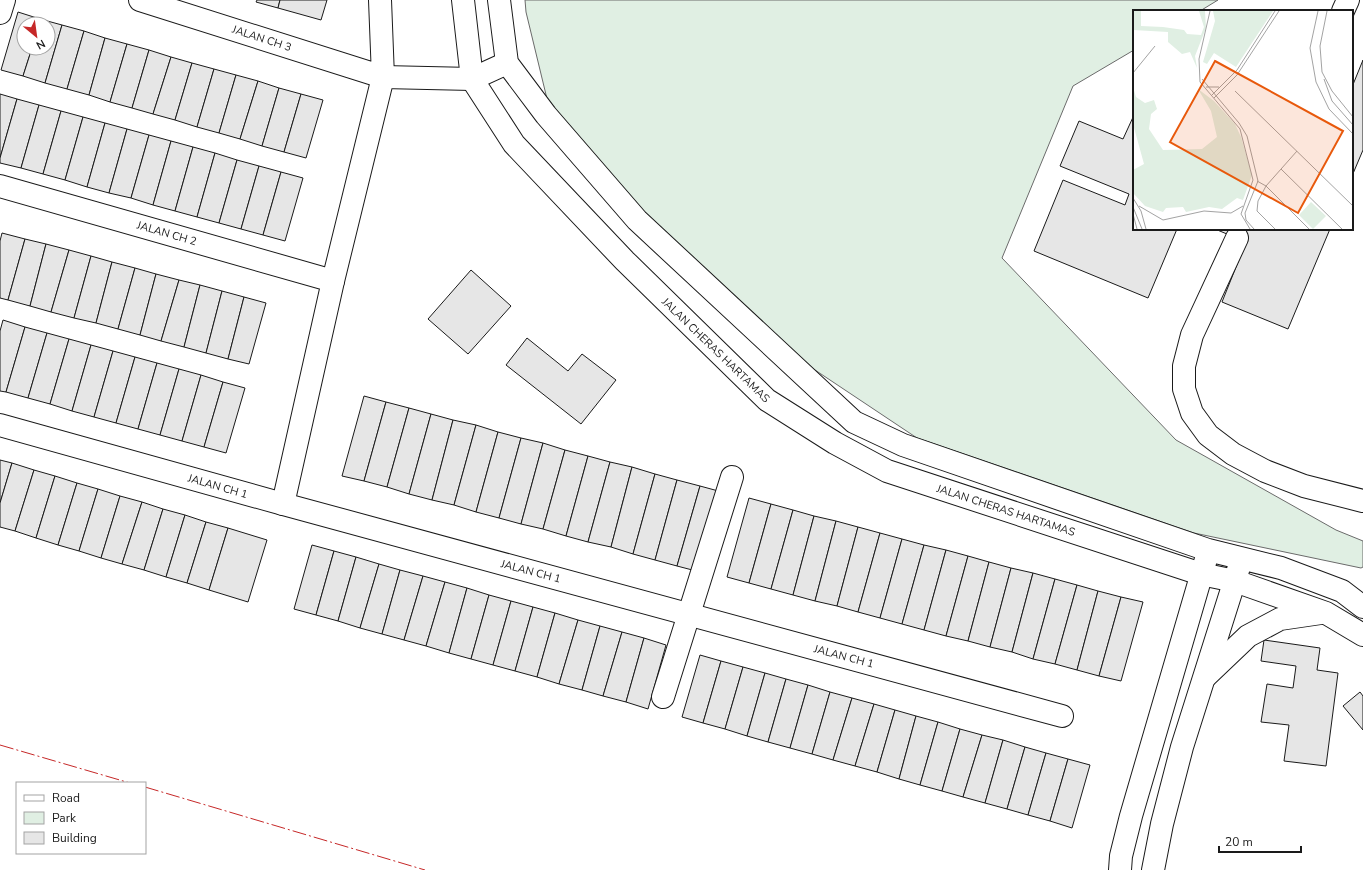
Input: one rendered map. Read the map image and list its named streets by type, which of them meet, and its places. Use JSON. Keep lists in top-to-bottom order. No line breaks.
{"streets":{"street":["JALAN CH 3","JALAN CH 2","JALAN CHERAS HARTAMAS","JALAN CH 1"]},"crossings":[["JALAN CH 3","JALAN CHERAS HARTAMAS"]],"legend":["Road","Park","Building"],"scale_bar":"20 m","north":"bottom right"}
